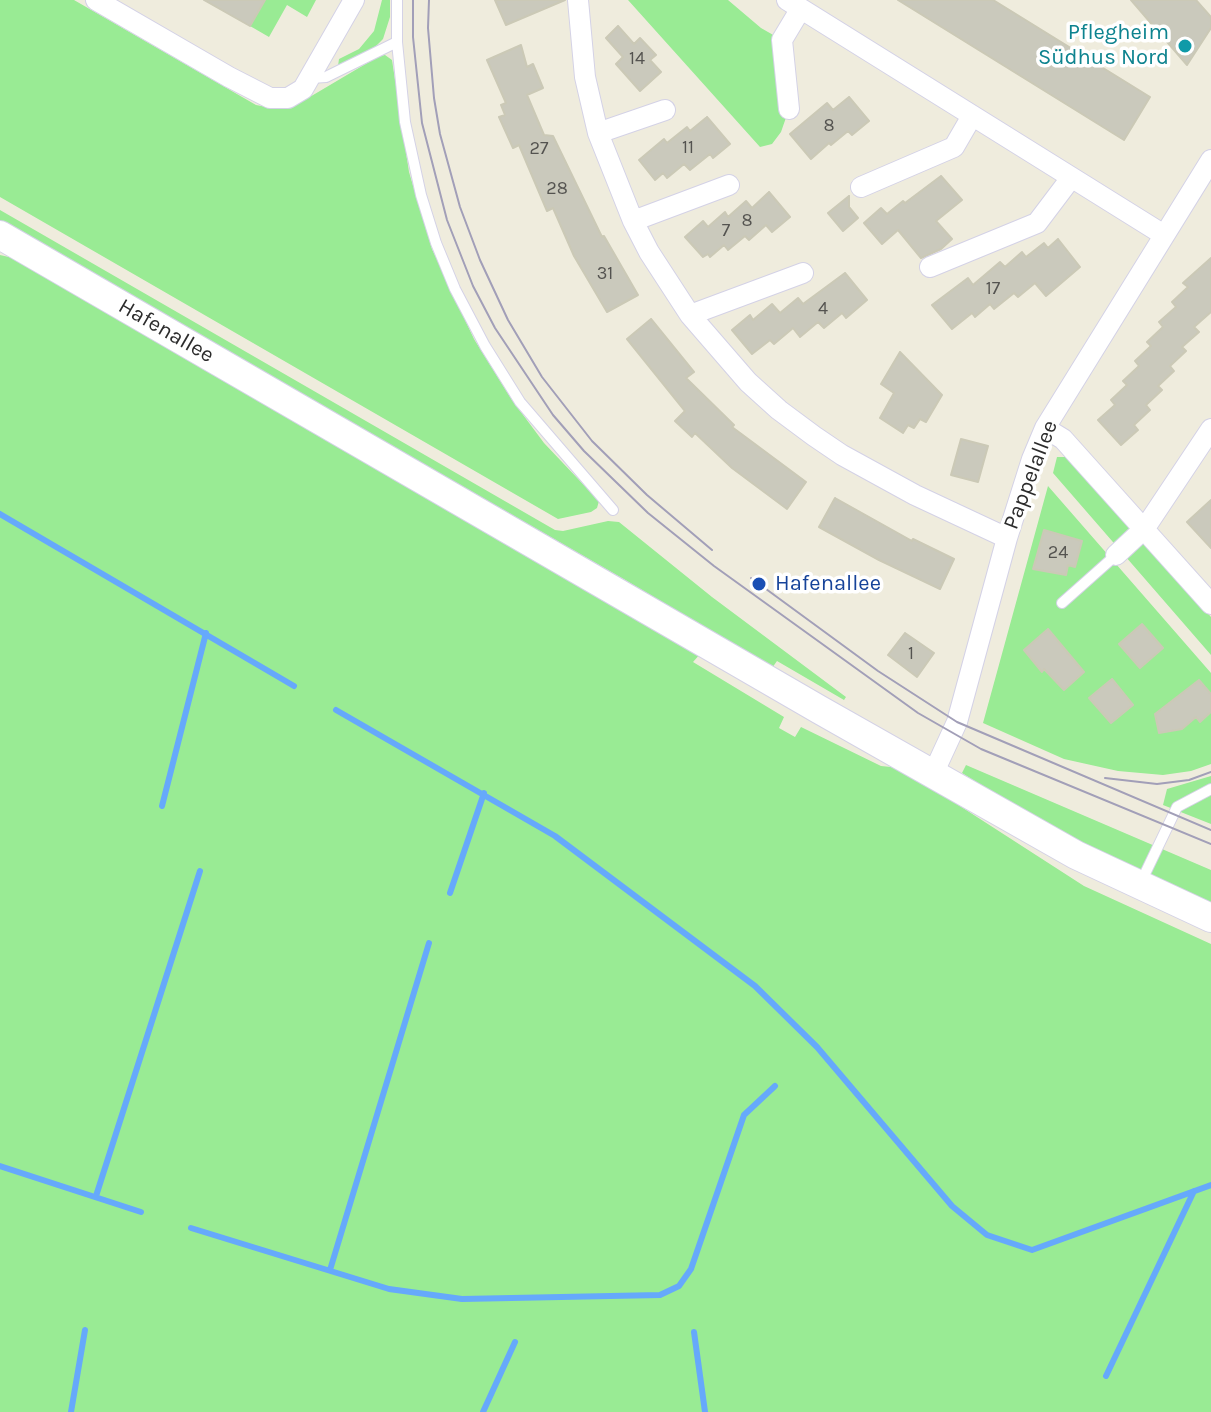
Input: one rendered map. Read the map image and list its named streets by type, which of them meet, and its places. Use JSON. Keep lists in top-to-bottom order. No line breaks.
{"streets":{"street":["Hafenallee","Pappelallee"]},"crossings":[["Hafenallee","Pappelallee"]],"places":["Pflegheim Südhus Nord","Hafenallee"],"house_numbers":["14","8","11","27","28","8","7","31","17","4","24","1"]}
